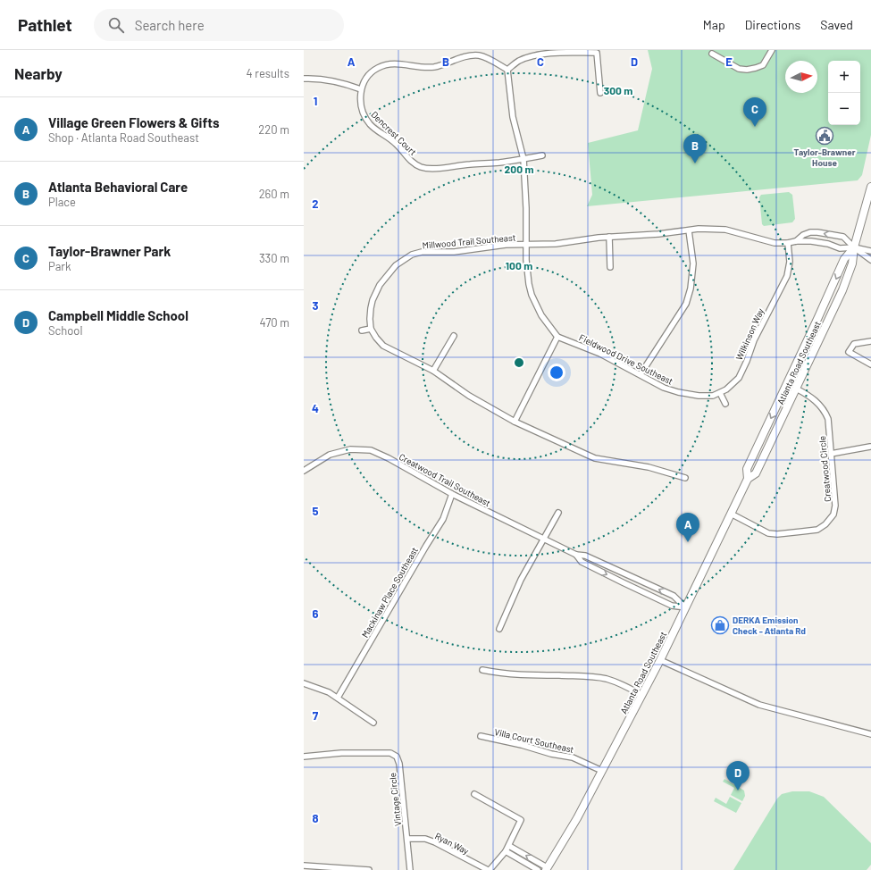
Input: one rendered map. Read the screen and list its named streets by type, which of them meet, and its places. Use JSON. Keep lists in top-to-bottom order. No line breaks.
{"streets":{"main road":["Atlanta Road Southeast"],"street":["Dencrest Court","Millwood Trail Southeast","Wilkinson Way","Fieldwood Drive Southeast","Creatwood Circle","Creatwood Trail Southeast","Mackinaw Place Southeast","Villa Court Southeast","Vintage Circle","Ryan Way"]},"crossings":[["Millwood Trail Southeast","Wilkinson Way"],["Millwood Trail Southeast","Atlanta Road Southeast"],["Wilkinson Way","Fieldwood Drive Southeast"],["Atlanta Road Southeast","Creatwood Circle"],["Atlanta Road Southeast","Creatwood Trail Southeast"],["Atlanta Road Southeast","Villa Court Southeast"],["Creatwood Trail Southeast","Mackinaw Place Southeast"],["Vintage Circle","Ryan Way"]],"places":{"public building":["Taylor-Brawner House"],"shop":["DERKA Emission Check - Atlanta Rd"]},"north":"right","page":{"header":"Pathlet","search":"Search here","nav":["Map","Directions","Saved"],"heading":["Nearby","4 results"],"map_buttons":["+","−"],"list":[{"mark":"A","name":"Village Green Flowers & Gifts","note":"Shop · Atlanta Road Southeast","value":"220 m"},{"mark":"B","name":"Atlanta Behavioral Care","note":"Place","value":"260 m"},{"mark":"C","name":"Taylor-Brawner Park","note":"Park","value":"330 m"},{"mark":"D","name":"Campbell Middle School","note":"School","value":"470 m"}],"pins":["C","B","A","D"]},"grid":{"columns":["A","B","C","D","E"],"rows":["1","2","3","4","5","6","7","8"]},"rings":["300 m","200 m","100 m"]}
